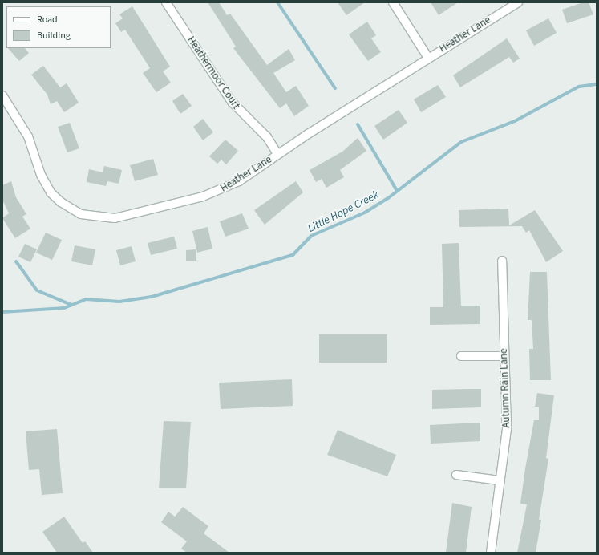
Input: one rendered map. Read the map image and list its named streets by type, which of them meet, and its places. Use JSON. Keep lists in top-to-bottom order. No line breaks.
{"streets":{"street":["Heather Lane","Heathermoor Court","Autumn Rain Lane"]},"crossings":[["Heather Lane","Heathermoor Court"]],"water":["Little Hope Creek"],"legend":["Road","Building"]}
